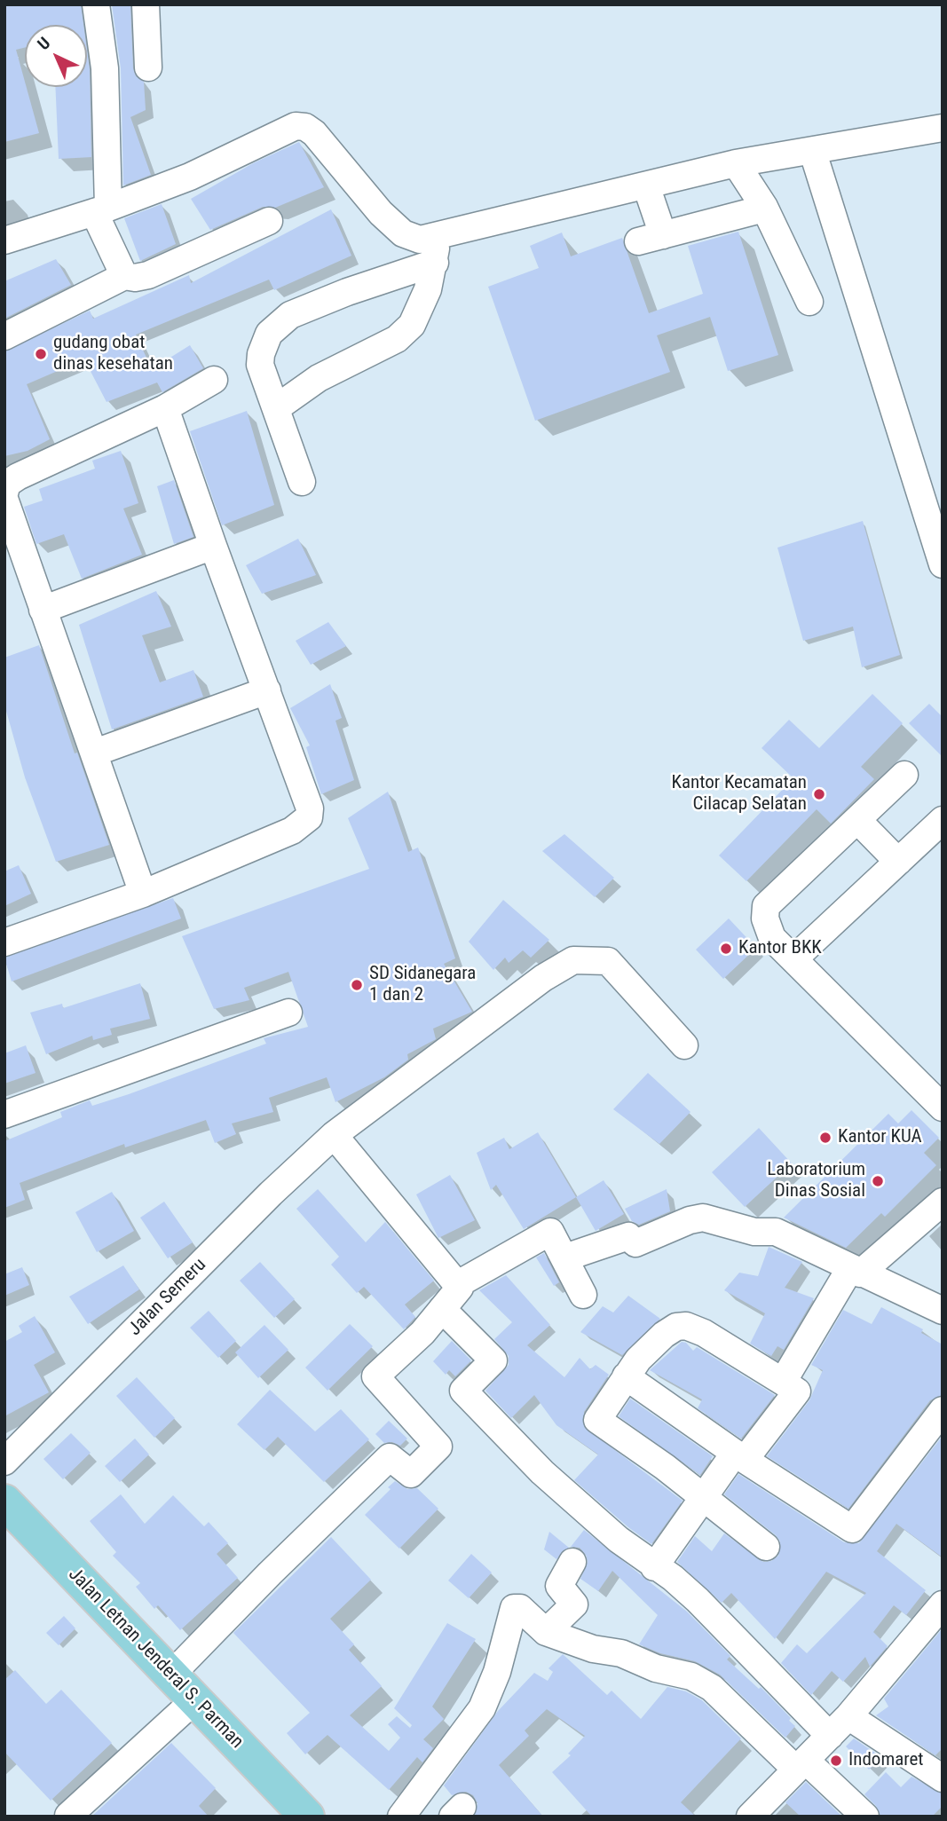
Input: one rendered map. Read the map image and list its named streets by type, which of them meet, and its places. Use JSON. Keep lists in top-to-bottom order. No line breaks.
{"streets":{"main road":["Jalan Letnan Jenderal S. Parman"],"street":["Jalan Semeru"]},"places":["gudang obat dinas kesehatan","Kantor Kecamatan Cilacap Selatan","Kantor BKK","SD Sidanegara 1 dan 2","Kantor KUA","Laboratorium Dinas Sosial","Indomaret"],"north":"top left"}
